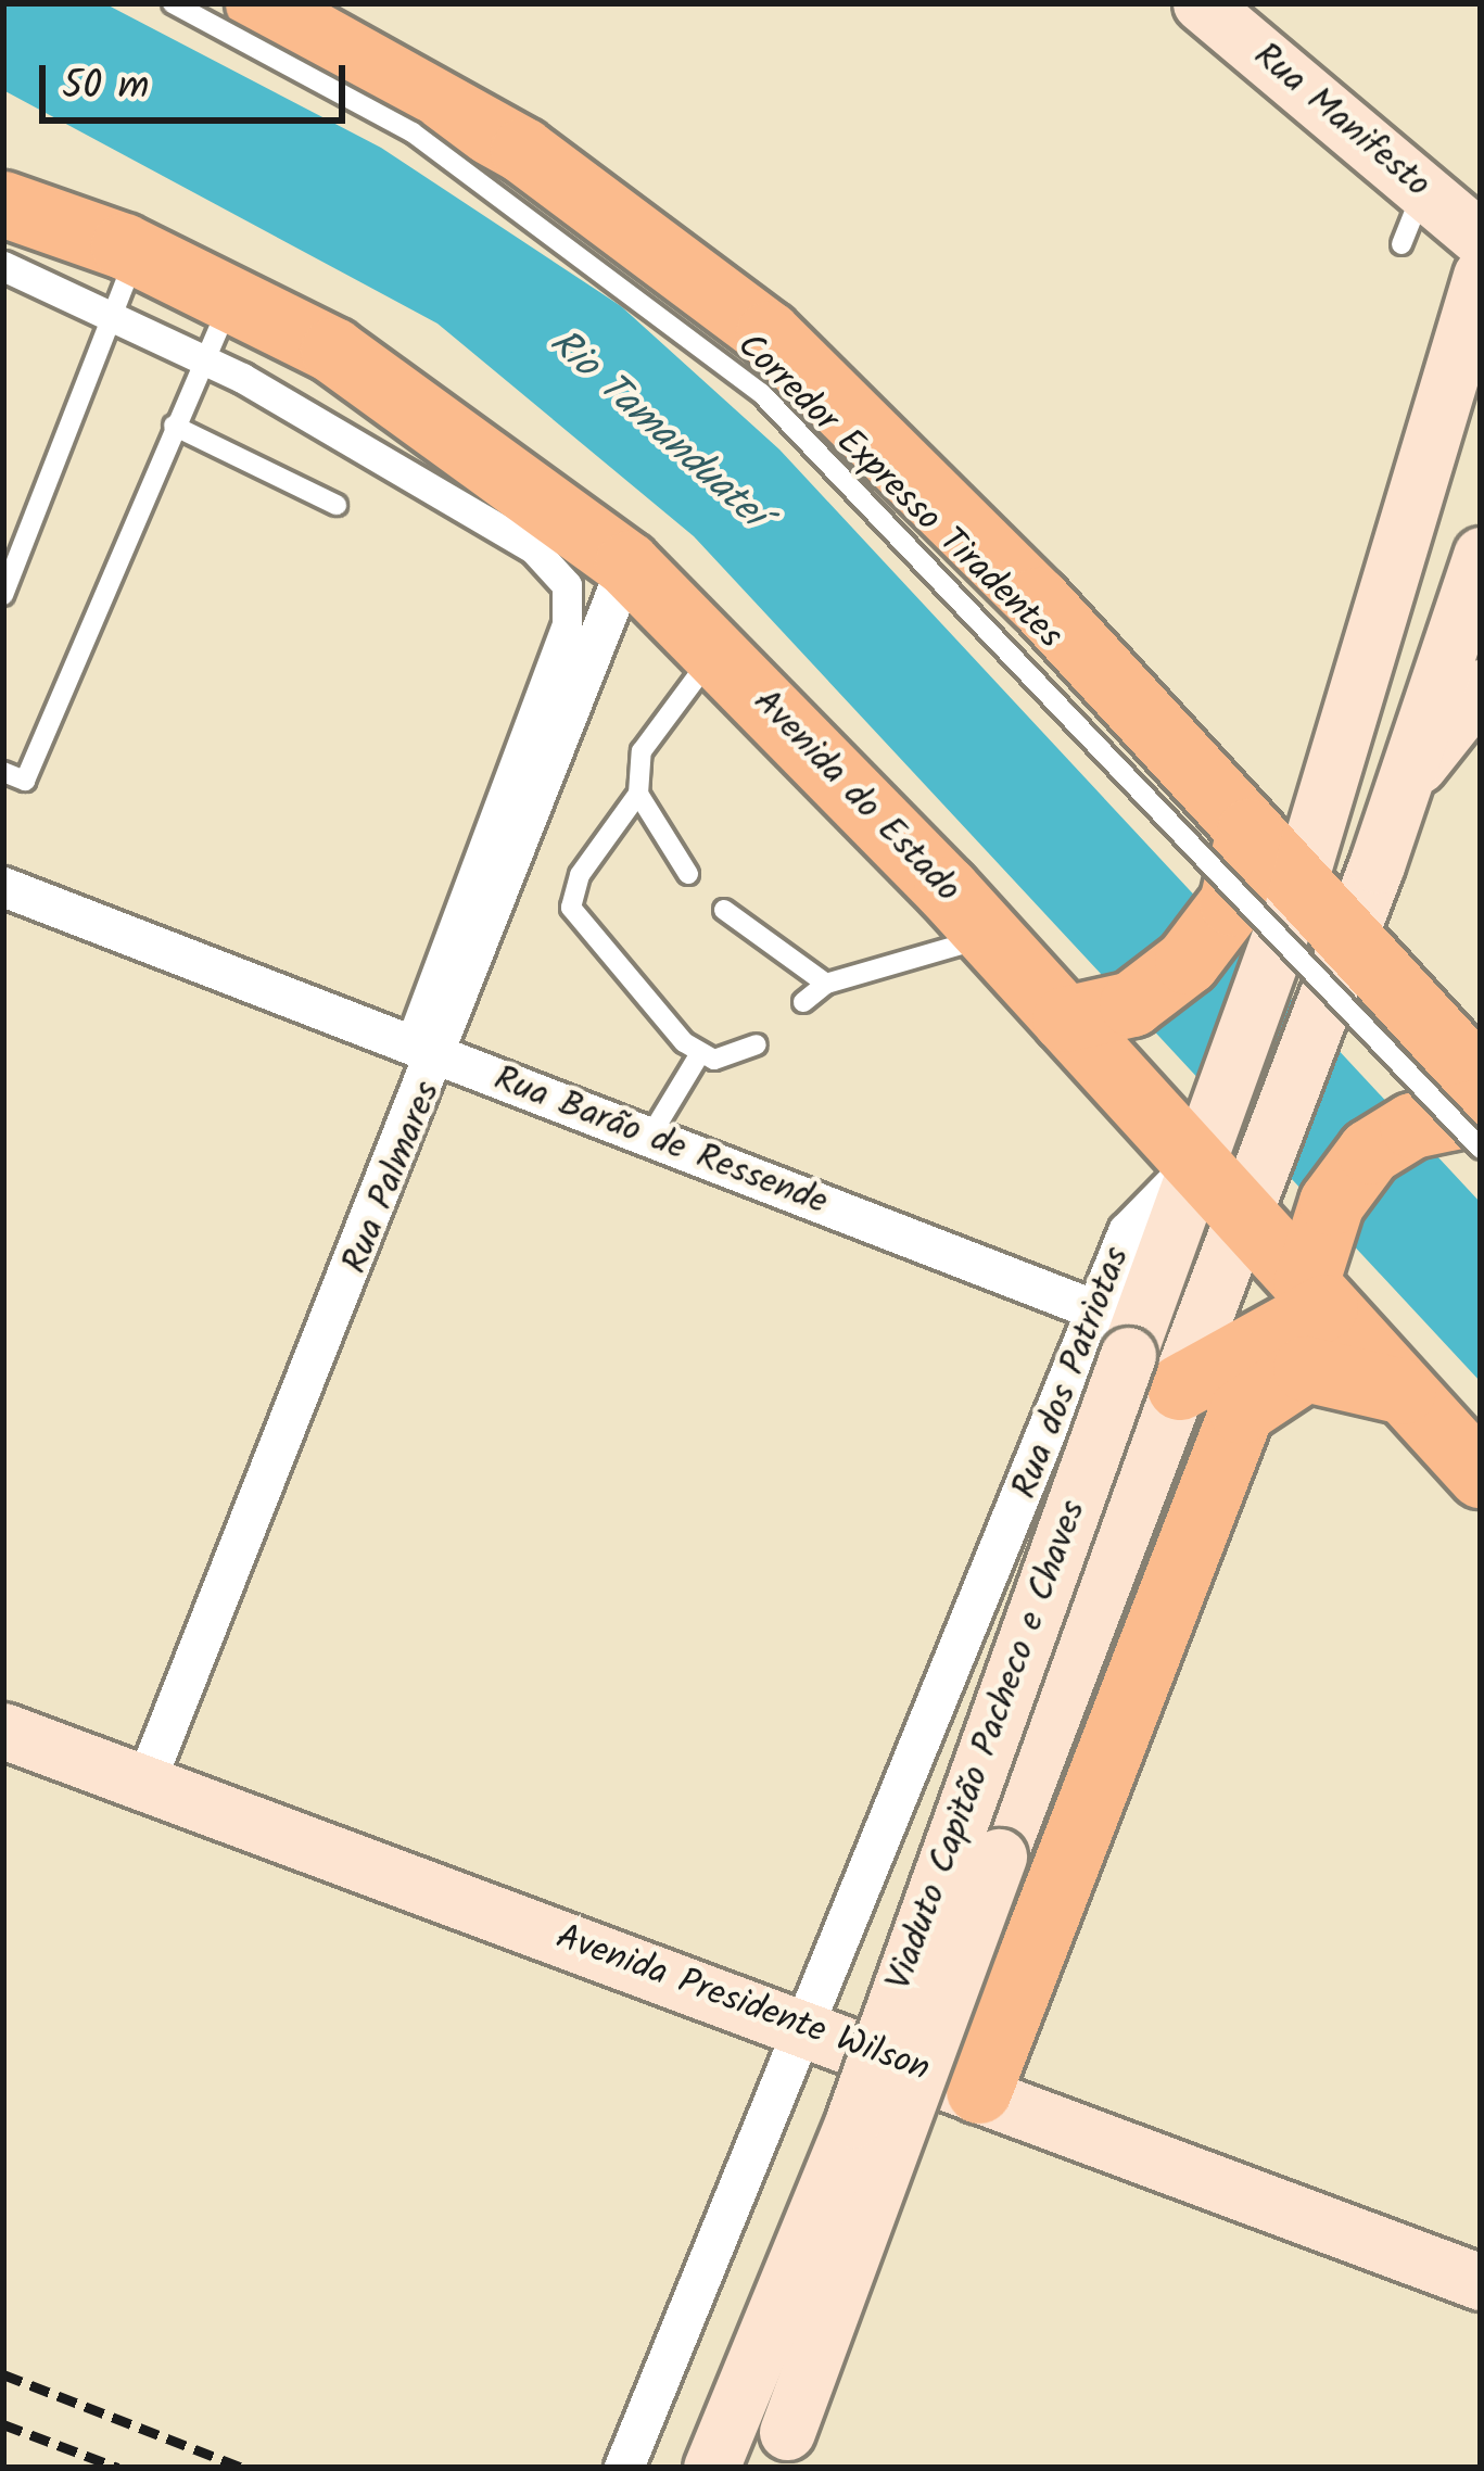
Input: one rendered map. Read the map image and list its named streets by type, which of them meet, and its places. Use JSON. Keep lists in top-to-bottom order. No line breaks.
{"streets":{"highway":["Avenida do Estado"],"main road":["Rua Manifesto","Viaduto Capitão Pacheco e Chaves","Avenida Presidente Wilson"],"street":["Rua Barão de Ressende","Rua Palmares","Rua dos Patriotas"],"lane":["Corredor Expresso Tiradentes"]},"crossings":[["Avenida do Estado","Rua Palmares"],["Avenida do Estado","Viaduto Capitão Pacheco e Chaves"],["Rua Barão de Ressende","Rua Palmares"],["Rua Barão de Ressende","Rua dos Patriotas"],["Rua Barão de Ressende","Viaduto Capitão Pacheco e Chaves"],["Rua Palmares","Avenida Presidente Wilson"],["Rua dos Patriotas","Viaduto Capitão Pacheco e Chaves"],["Rua dos Patriotas","Avenida Presidente Wilson"]],"water":["Rio Tamanduateí"],"scale_bar":"50 m"}
